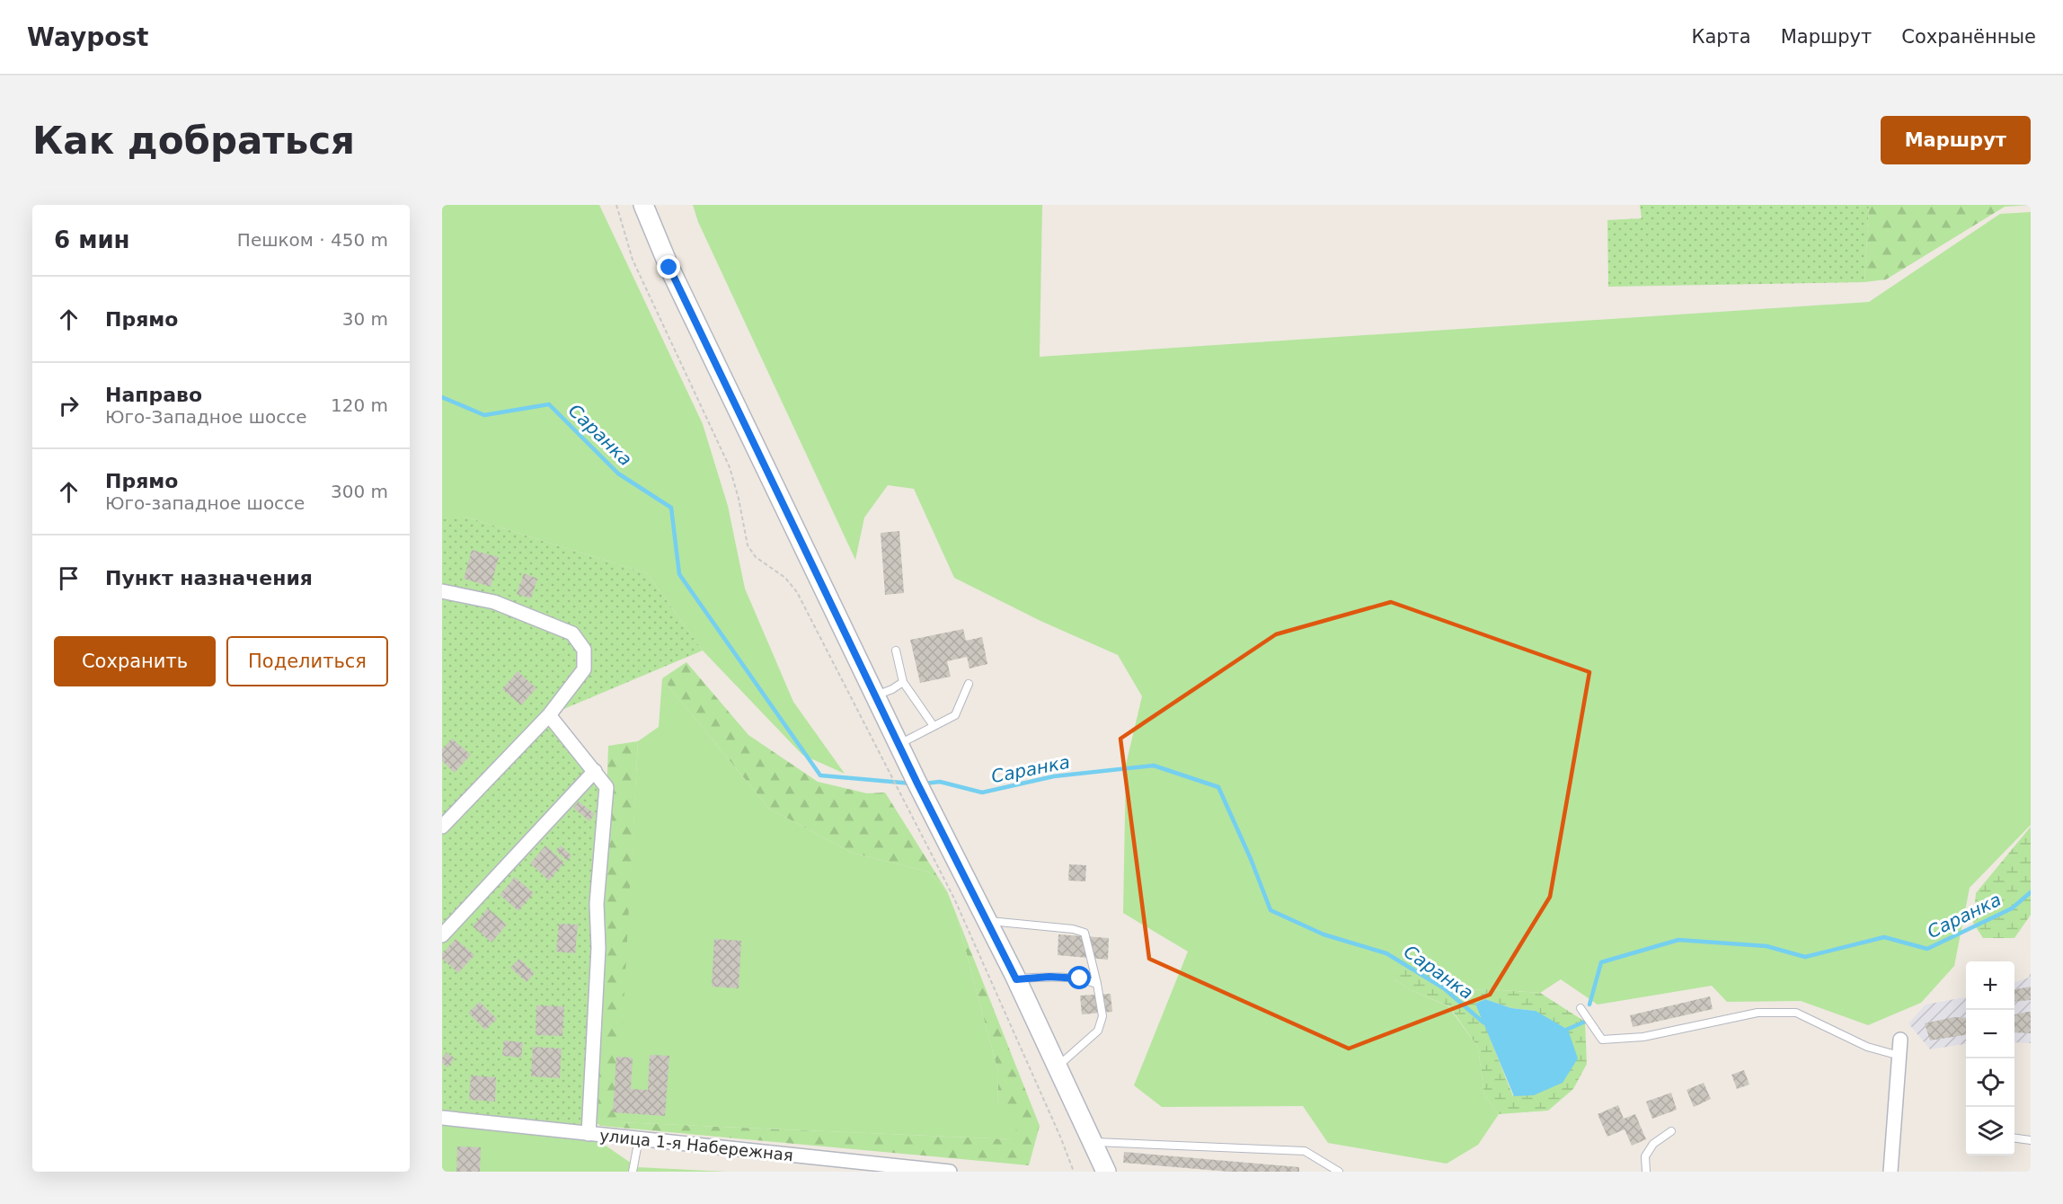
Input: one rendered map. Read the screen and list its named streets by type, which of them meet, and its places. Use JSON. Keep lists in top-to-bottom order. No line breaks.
{"streets":{"street":["улица 1-я Набережная"]},"water":["Саранка"],"page":{"header":"Waypost","nav":["Карта","Маршрут","Сохранённые"],"buttons":["Маршрут",["Сохранить","Поделиться"]],"title":"Как добраться","heading":["6 мин","Пешком · 450 m"],"list":[["Прямо","30 m"],["Направо","Юго-Западное шоссе","120 m"],["Прямо","Юго-западное шоссе","300 m"],"Пункт назначения"],"map_buttons":["+","−"]}}
